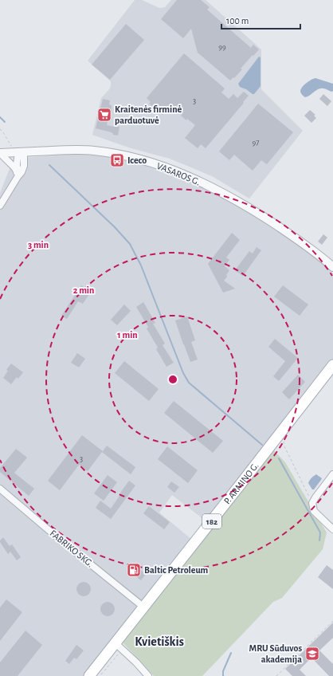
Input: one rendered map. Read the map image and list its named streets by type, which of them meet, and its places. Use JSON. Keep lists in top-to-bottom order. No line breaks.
{"streets":{"main road":["P. ARMINO G.","182"],"street":["VASAROS G.","FABRIKO SKG."]},"crossings":[["P. ARMINO G.","FABRIKO SKG."]],"districts":["Kvietiškis"],"places":{"supermarket":["Kraitenės firminė parduotuvė"],"bus stop":["Iceco"],"fuel station":["Baltic Petroleum"],"school or university":["MRU Sūduvos akademija"]},"house_numbers":["99","3","97","3"],"scale_bar":"100 m","rings":["3 min","2 min","1 min"]}
